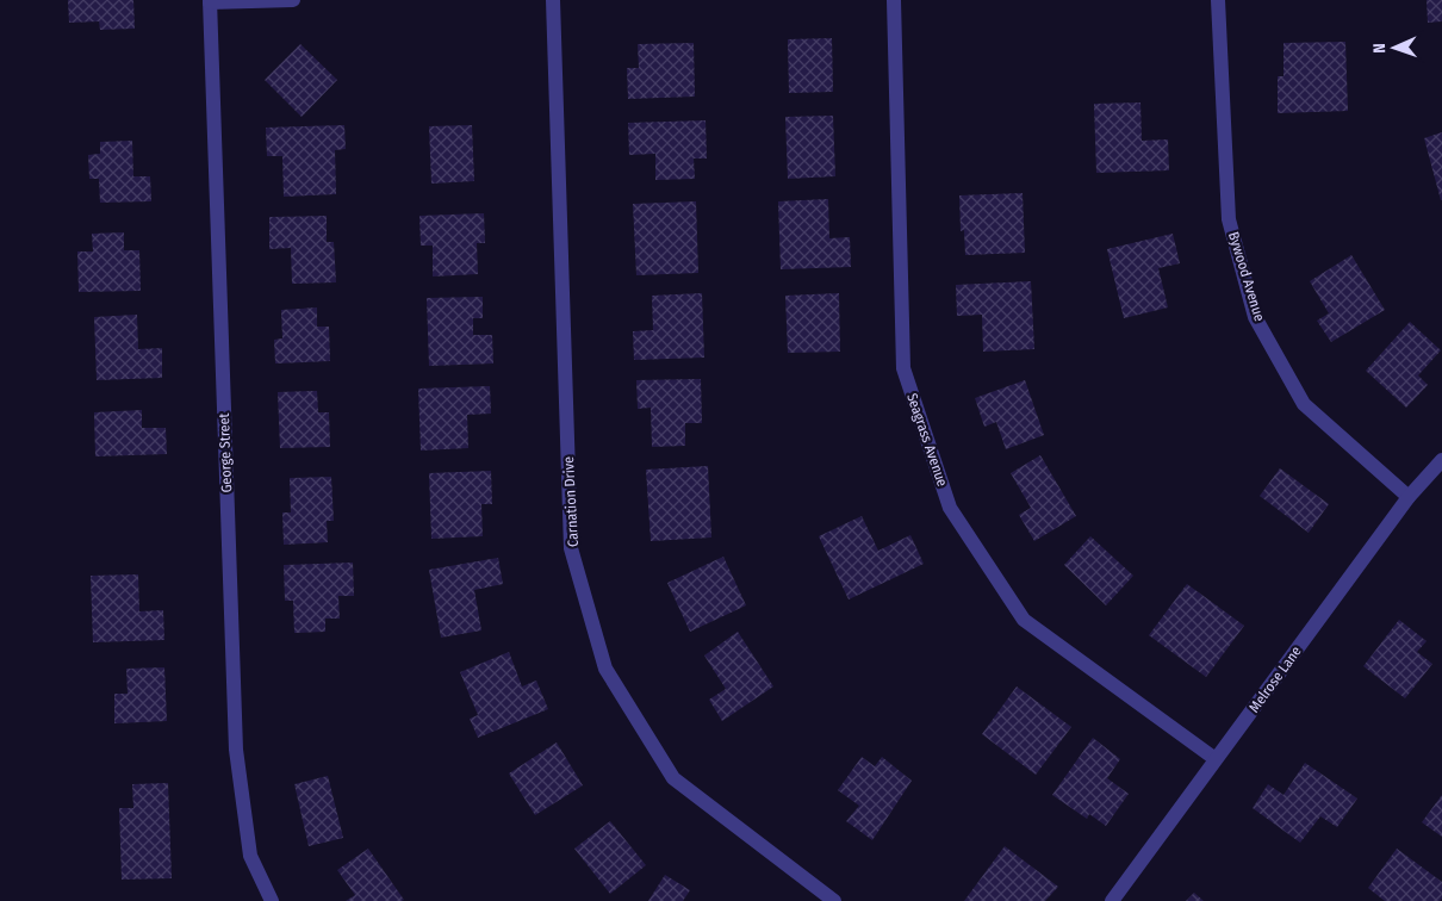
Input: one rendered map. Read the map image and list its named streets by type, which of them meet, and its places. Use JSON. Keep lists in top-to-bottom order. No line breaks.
{"streets":{"street":["Bywood Avenue","Seagrass Avenue","George Street","Carnation Drive","Melrose Lane"]},"crossings":[["Bywood Avenue","Melrose Lane"],["Seagrass Avenue","Melrose Lane"]],"north":"left"}
